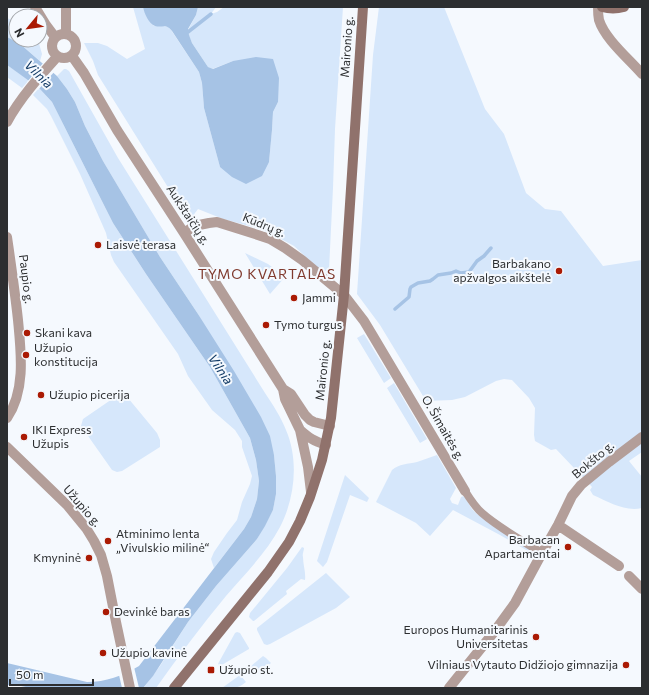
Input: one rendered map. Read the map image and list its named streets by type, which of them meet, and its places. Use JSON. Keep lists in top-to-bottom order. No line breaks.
{"streets":{"main road":["Maironio g."],"street":["Aukštaičių g.","Kūdrų g.","Paupio g.","O. Šimaitės g.","Bokšto g.","Užupio g."]},"crossings":[["Maironio g.","Aukštaičių g."],["Maironio g.","Kūdrų g."],["Maironio g.","O. Šimaitės g."],["Aukštaičių g.","Kūdrų g."],["Kūdrų g.","O. Šimaitės g."],["O. Šimaitės g.","Bokšto g."]],"districts":["TYMO KVARTALAS"],"water":["Vilnia"],"places":{"other":["Laisvė terasa","Barbakano apžvalgos aikštelė","Jammi","Tymo turgus","Skani kava","Užupio konstitucija","Užupio picerija","IKI Express Užupis","Atminimo lenta „Vivulskio milinė“","Barbacan Apartamentai","Kmyninė","Devinkė baras","Europos Humanitarinis Universitetas","Užupio kavinė","Vilniaus Vytauto Didžiojo gimnazija"],"transit":["Užupio st."]},"scale_bar":"50 m","north":"bottom left"}
